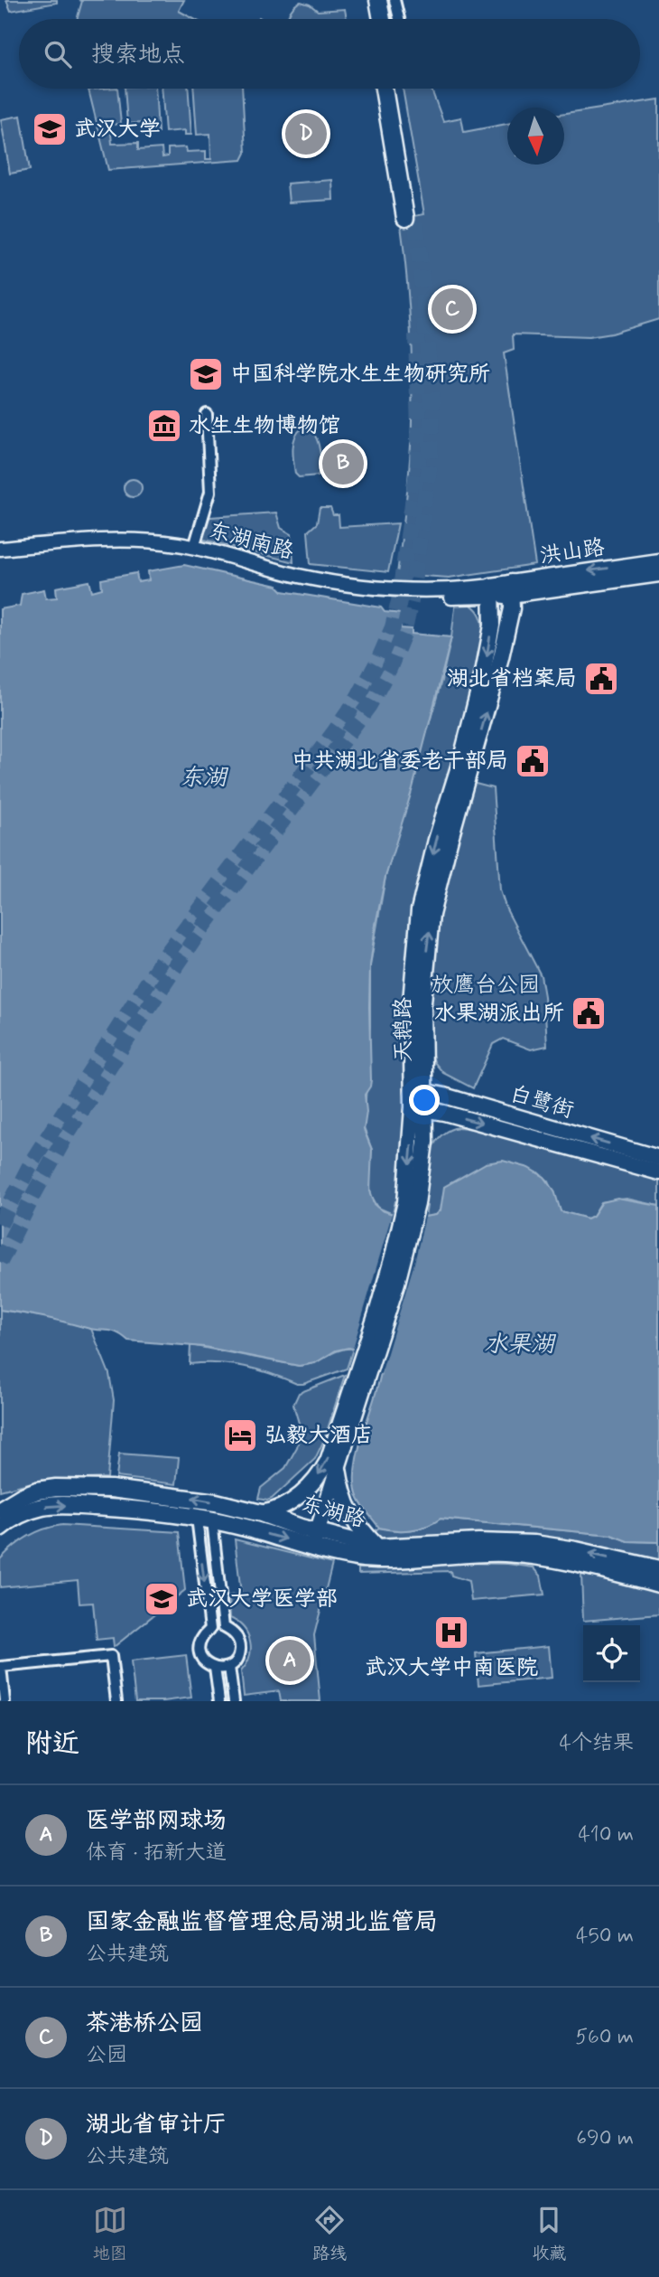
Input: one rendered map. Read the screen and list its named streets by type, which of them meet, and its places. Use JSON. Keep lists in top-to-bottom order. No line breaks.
{"streets":{"main road":["洪山路","天鹅路","白鹭街","东湖路"],"street":["东湖南路"]},"crossings":[["东湖南路","洪山路"],["东湖南路","天鹅路"],["洪山路","天鹅路"],["天鹅路","白鹭街"],["天鹅路","东湖路"]],"water":["东湖","水果湖"],"parks":["放鹰台公园"],"places":{"school or university":["武汉大学","中国科学院水生生物研究所","武汉大学医学部"],"museum":["水生生物博物馆"],"public building":["湖北省档案局","中共湖北省委老干部局","水果湖派出所"],"hotel":["弘毅大酒店"],"hospital":["武汉大学中南医院"]},"north":"bottom","page":{"search":"搜索地点","pins":["D","C","B","A"],"heading":["附近","4个结果"],"list":[{"mark":"A","name":"医学部网球场","note":"体育 · 拓新大道","value":"410 m"},{"mark":"B","name":"国家金融监督管理总局湖北监管局","note":"公共建筑","value":"450 m"},{"mark":"C","name":"茶港桥公园","note":"公园","value":"560 m"},{"mark":"D","name":"湖北省审计厅","note":"公共建筑","value":"690 m"}],"nav":["地图","路线","收藏"]}}
